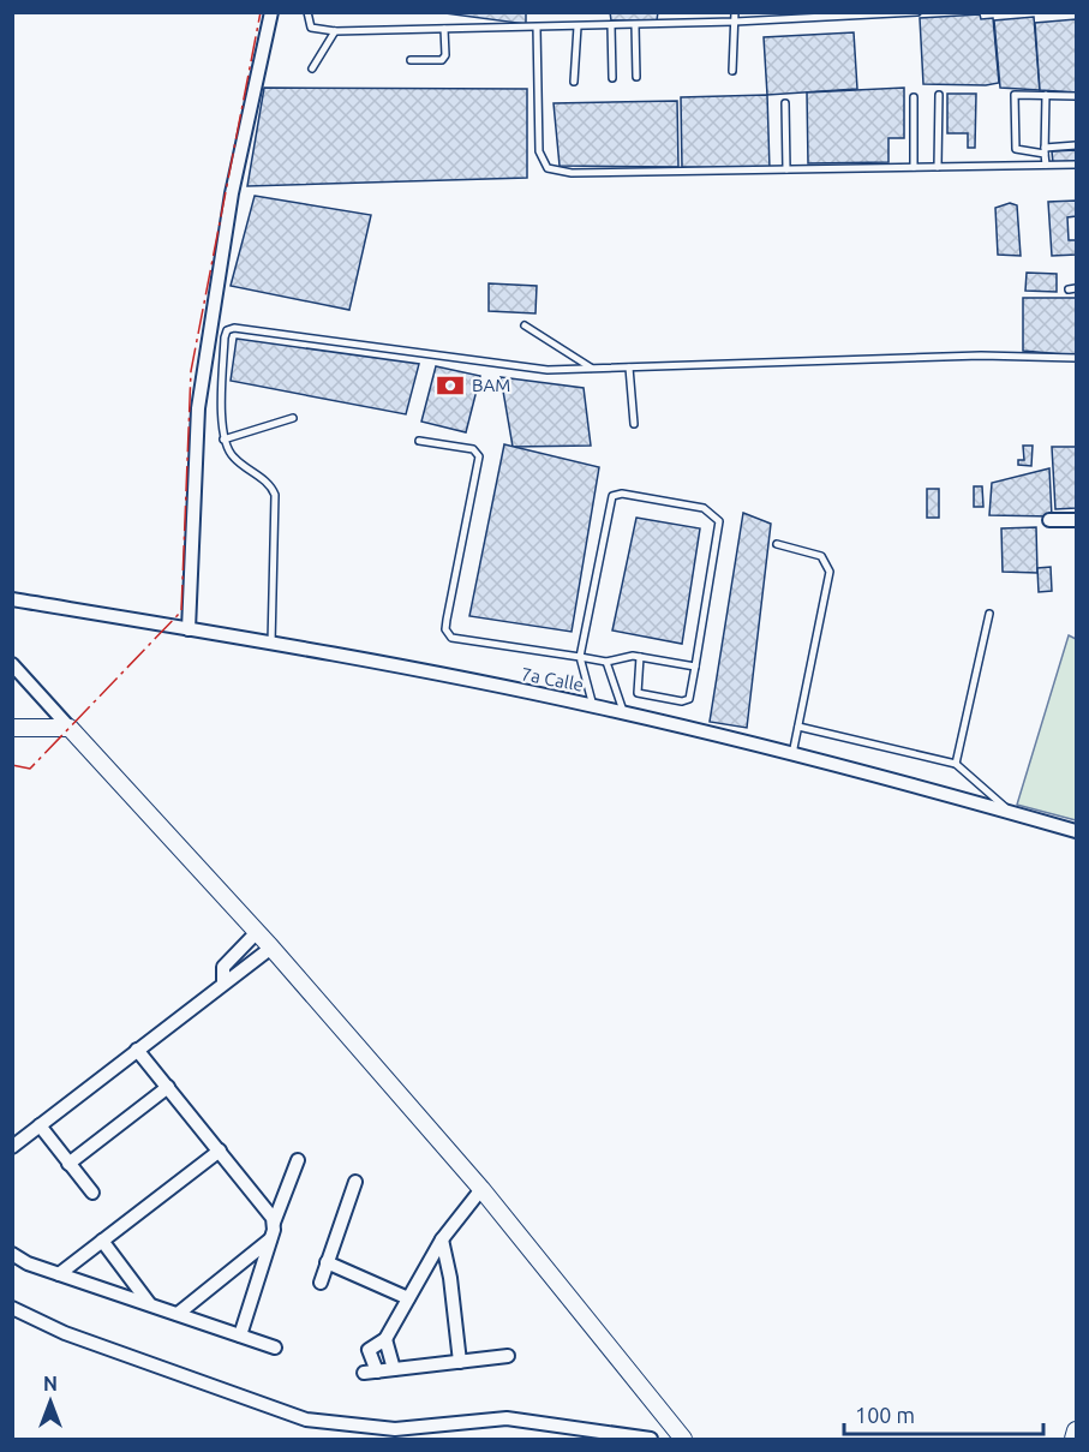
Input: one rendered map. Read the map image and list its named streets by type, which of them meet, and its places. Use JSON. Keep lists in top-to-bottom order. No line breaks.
{"streets":{"street":["7a Calle"]},"places":{"bank":["BAM"]},"scale_bar":"100 m","north":"top"}
